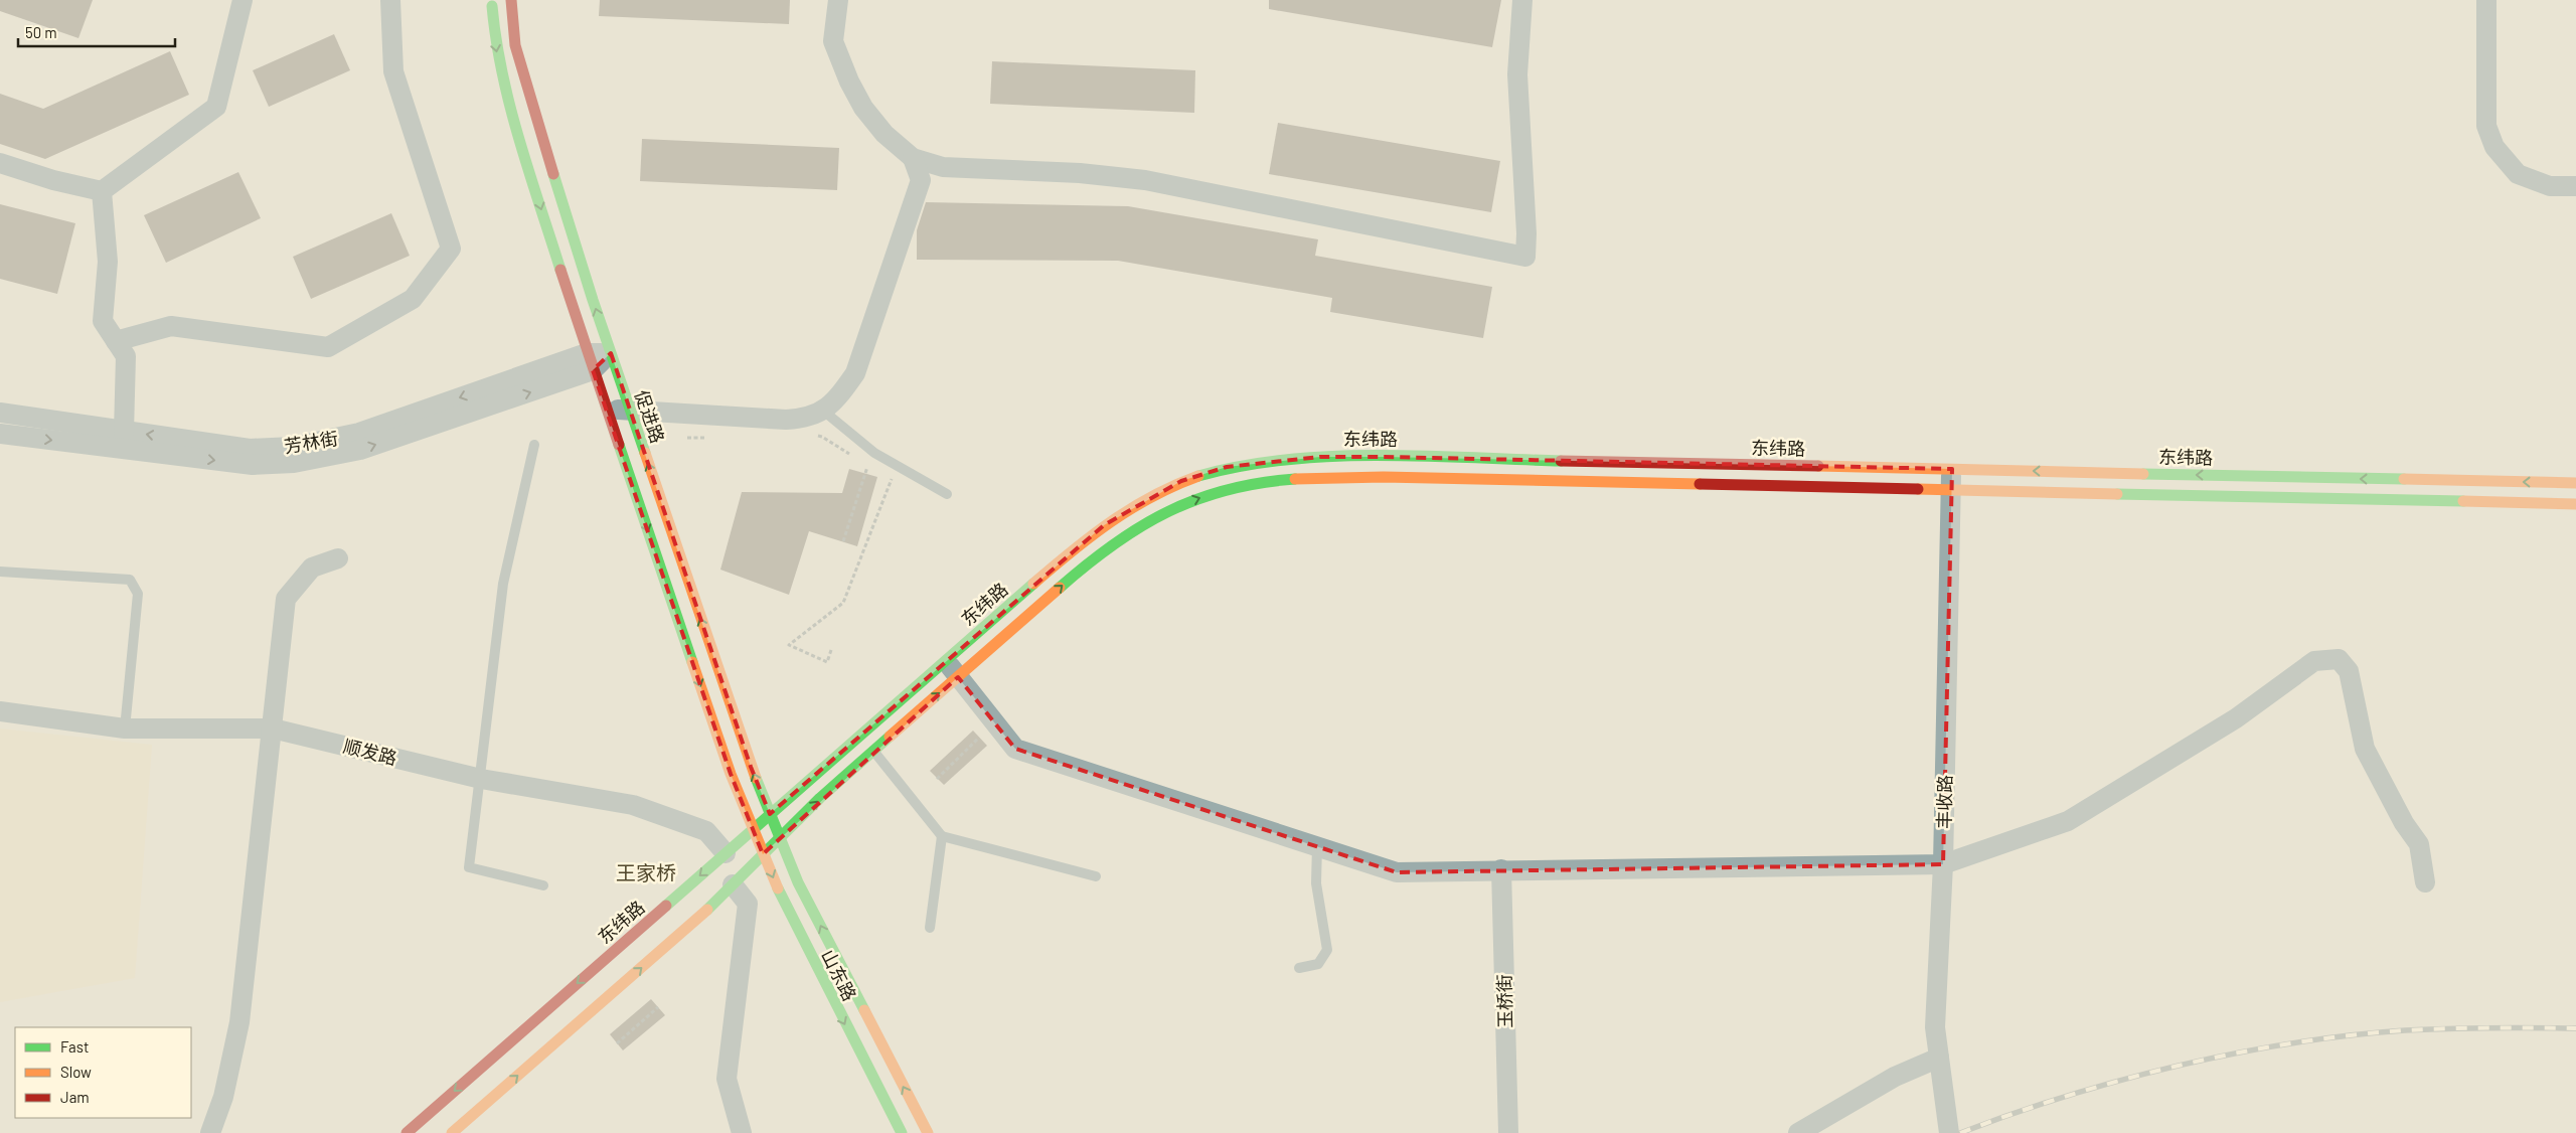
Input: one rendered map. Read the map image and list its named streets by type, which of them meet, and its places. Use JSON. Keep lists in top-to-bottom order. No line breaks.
{"streets":{"main road":["促进路","东纬路","山东路"],"street":["芳林街","顺发路","丰收路","玉桥街"]},"crossings":[["促进路","东纬路"],["促进路","芳林街"],["促进路","山东路"],["东纬路","顺发路"],["东纬路","丰收路"],["东纬路","山东路"]],"districts":["王家桥"],"legend":["Fast","Slow","Jam"],"scale_bar":"50 m"}
